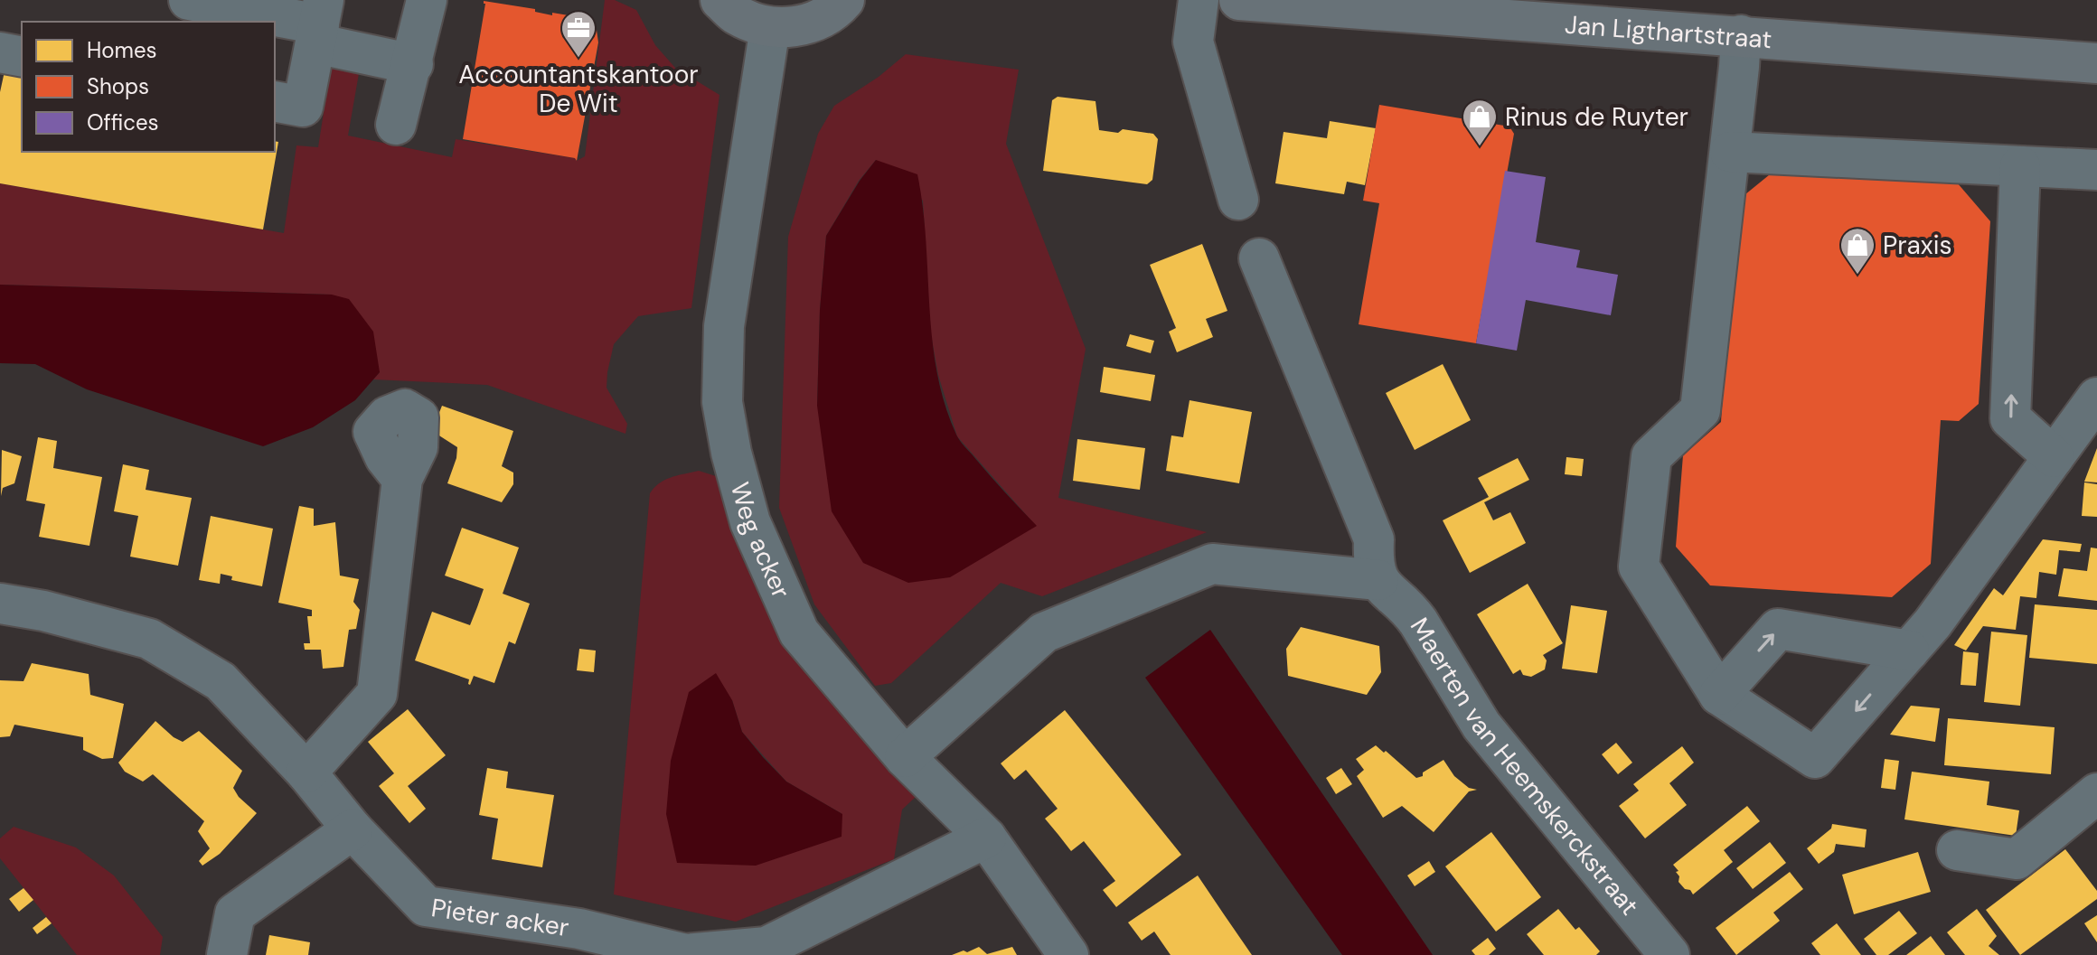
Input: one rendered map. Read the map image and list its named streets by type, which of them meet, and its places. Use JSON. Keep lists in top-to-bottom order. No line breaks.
{"streets":{"main road":["Jan Ligthartstraat"],"street":["Weg acker","Maerten van Heemskerckstraat","Pieter acker"]},"crossings":[["Weg acker","Pieter acker"]],"places":{"office":["Accountantskantoor De Wit"],"shop":["Rinus de Ruyter","Praxis"]},"legend":["Homes","Shops","Offices"]}
